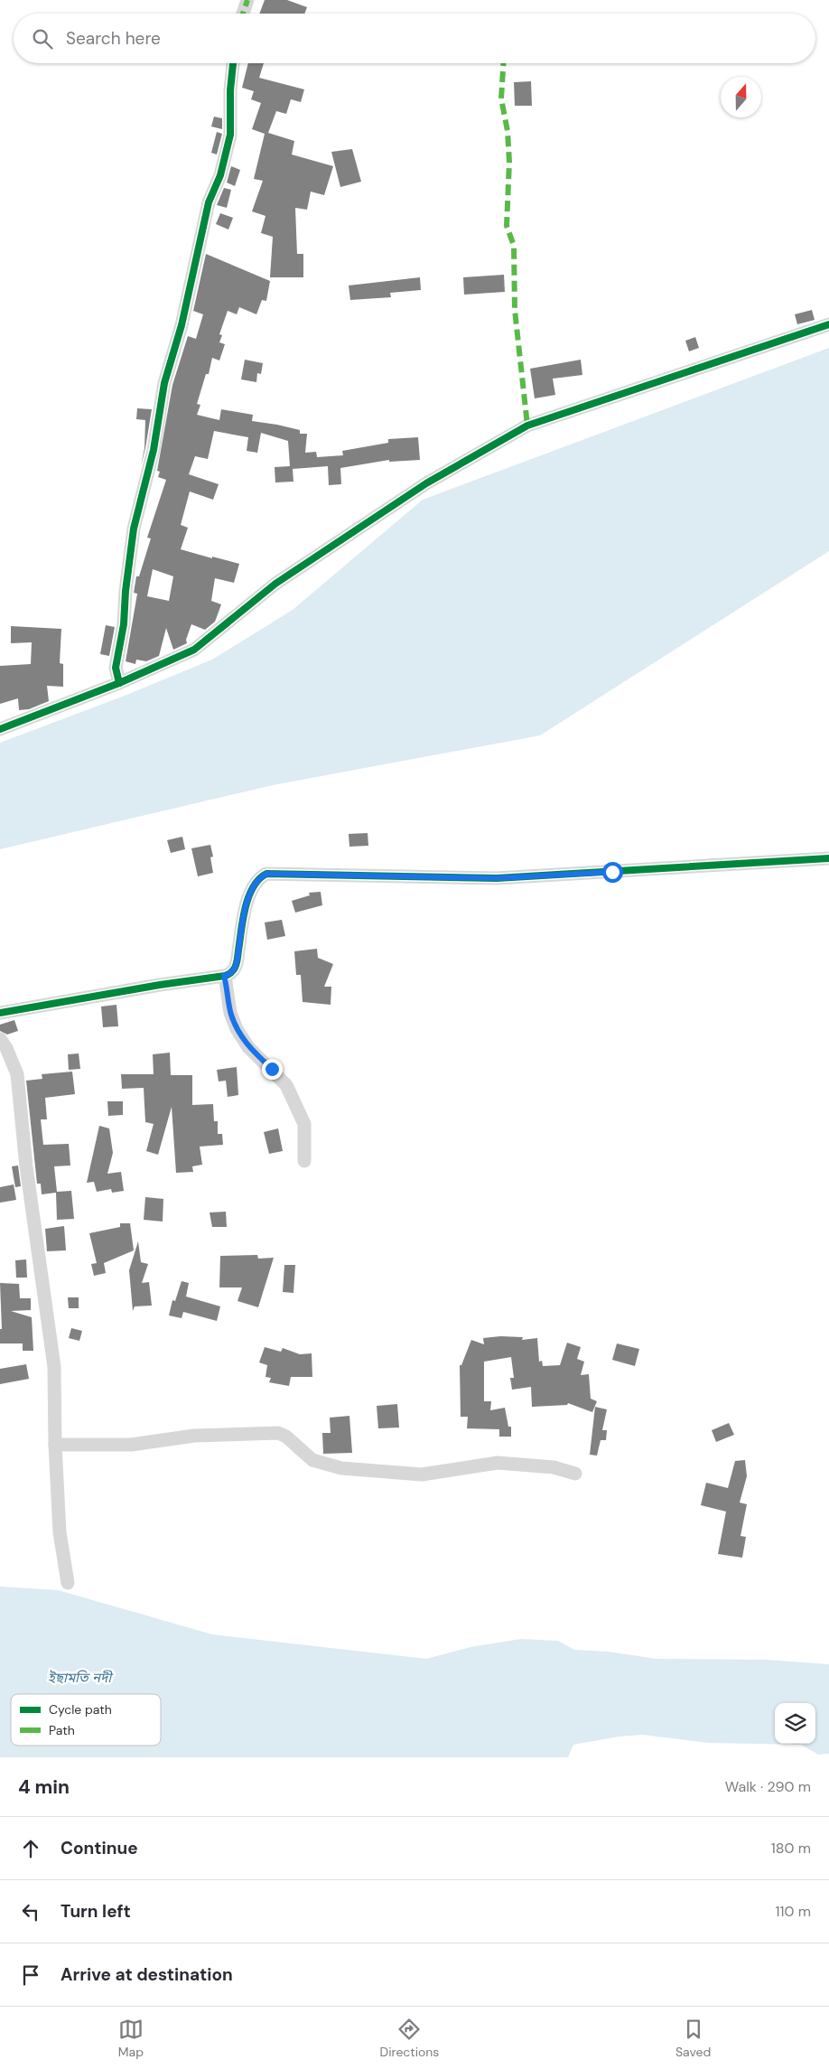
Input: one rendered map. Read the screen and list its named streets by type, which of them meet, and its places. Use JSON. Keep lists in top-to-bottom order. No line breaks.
{"water":["ইছামতি নদী"],"legend":["Cycle path","Path"],"north":"top","page":{"search":"Search here","heading":["4 min","Walk · 290 m"],"list":[["Continue","180 m"],["Turn left","110 m"],"Arrive at destination"],"nav":["Map","Directions","Saved"]}}
